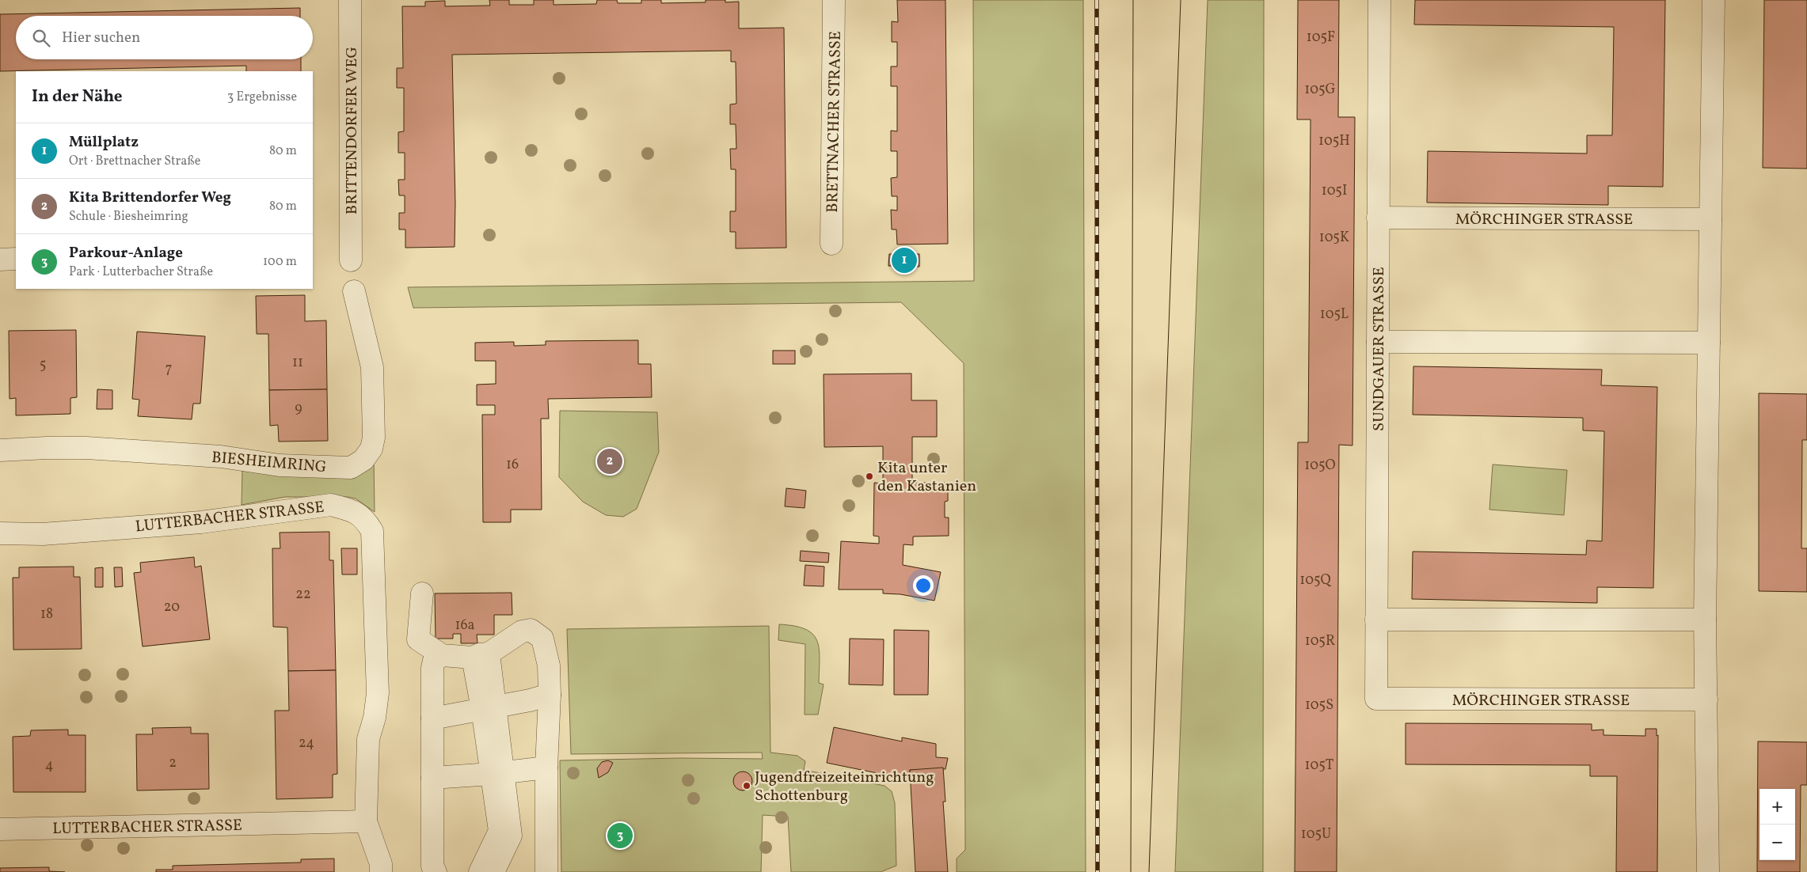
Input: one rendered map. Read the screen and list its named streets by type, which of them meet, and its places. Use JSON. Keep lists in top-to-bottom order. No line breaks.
{"streets":{"street":["BRETTNACHER STRASSE","BRITTENDORFER WEG","MÖRCHINGER STRASSE","SUNDGAUER STRASSE","BIESHEIMRING","LUTTERBACHER STRASSE"]},"crossings":[["MÖRCHINGER STRASSE","SUNDGAUER STRASSE"]],"places":["Kita unter den Kastanien","Jugendfreizeiteinrichtung Schottenburg"],"house_numbers":["105F","105G","105H","105I","105K","105L","11","5","7","9","16","105O","105Q","22","20","18","16a","105R","105S","24","2","4","105T","105U"],"page":{"search":"Hier suchen","heading":["In der Nähe","3 Ergebnisse"],"list":[{"mark":"1","name":"Müllplatz","note":"Ort · Brettnacher Straße","value":"80 m"},{"mark":"2","name":"Kita Brittendorfer Weg","note":"Schule · Biesheimring","value":"80 m"},{"mark":"3","name":"Parkour-Anlage","note":"Park · Lutterbacher Straße","value":"100 m"}],"pins":["1","2","3"],"map_buttons":["+","−"]}}
